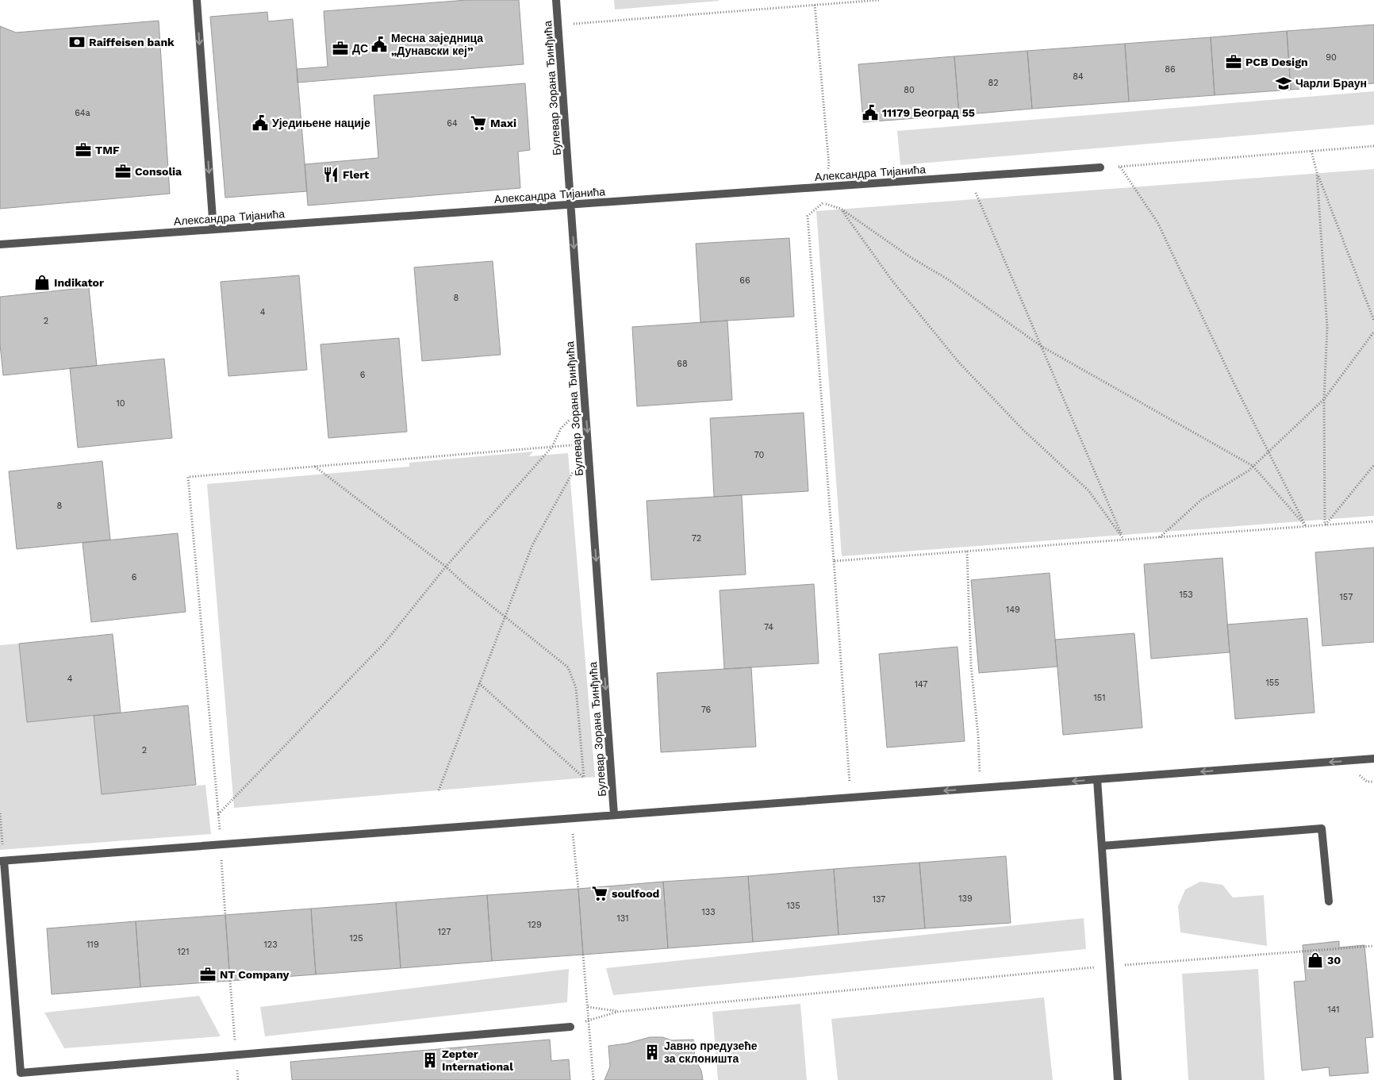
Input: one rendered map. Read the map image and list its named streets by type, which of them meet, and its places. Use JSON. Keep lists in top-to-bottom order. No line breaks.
{"streets":{"street":["Булевар Зорана Ђинђића","Александра Тијанића"]},"crossings":[["Булевар Зорана Ђинђића","Александра Тијанића"]],"one_way":["Булевар Зорана Ђинђића"],"places":{"bank":["Raiffeisen bank"],"public building":["Месна заједница „Дунавски кеј”","11179 Београд 55","Уједињене нације"],"office":["ДС","PCB Design","TMF","Consolia","NT Company"],"school or university":["Чарли Браун"],"supermarket":["Maxi","soulfood"],"restaurant":["Flert"],"shop":["Indikator","30"],"building":["Јавно предузеће за склоништа","Zepter International"]},"house_numbers":["90","86","84","82","80","64a","64","66","8","4","2","68","6","10","70","8","72","6","153","157","149","74","4","155","147","151","76","2","139","137","135","133","131","129","127","125","119","123","121","141"]}
